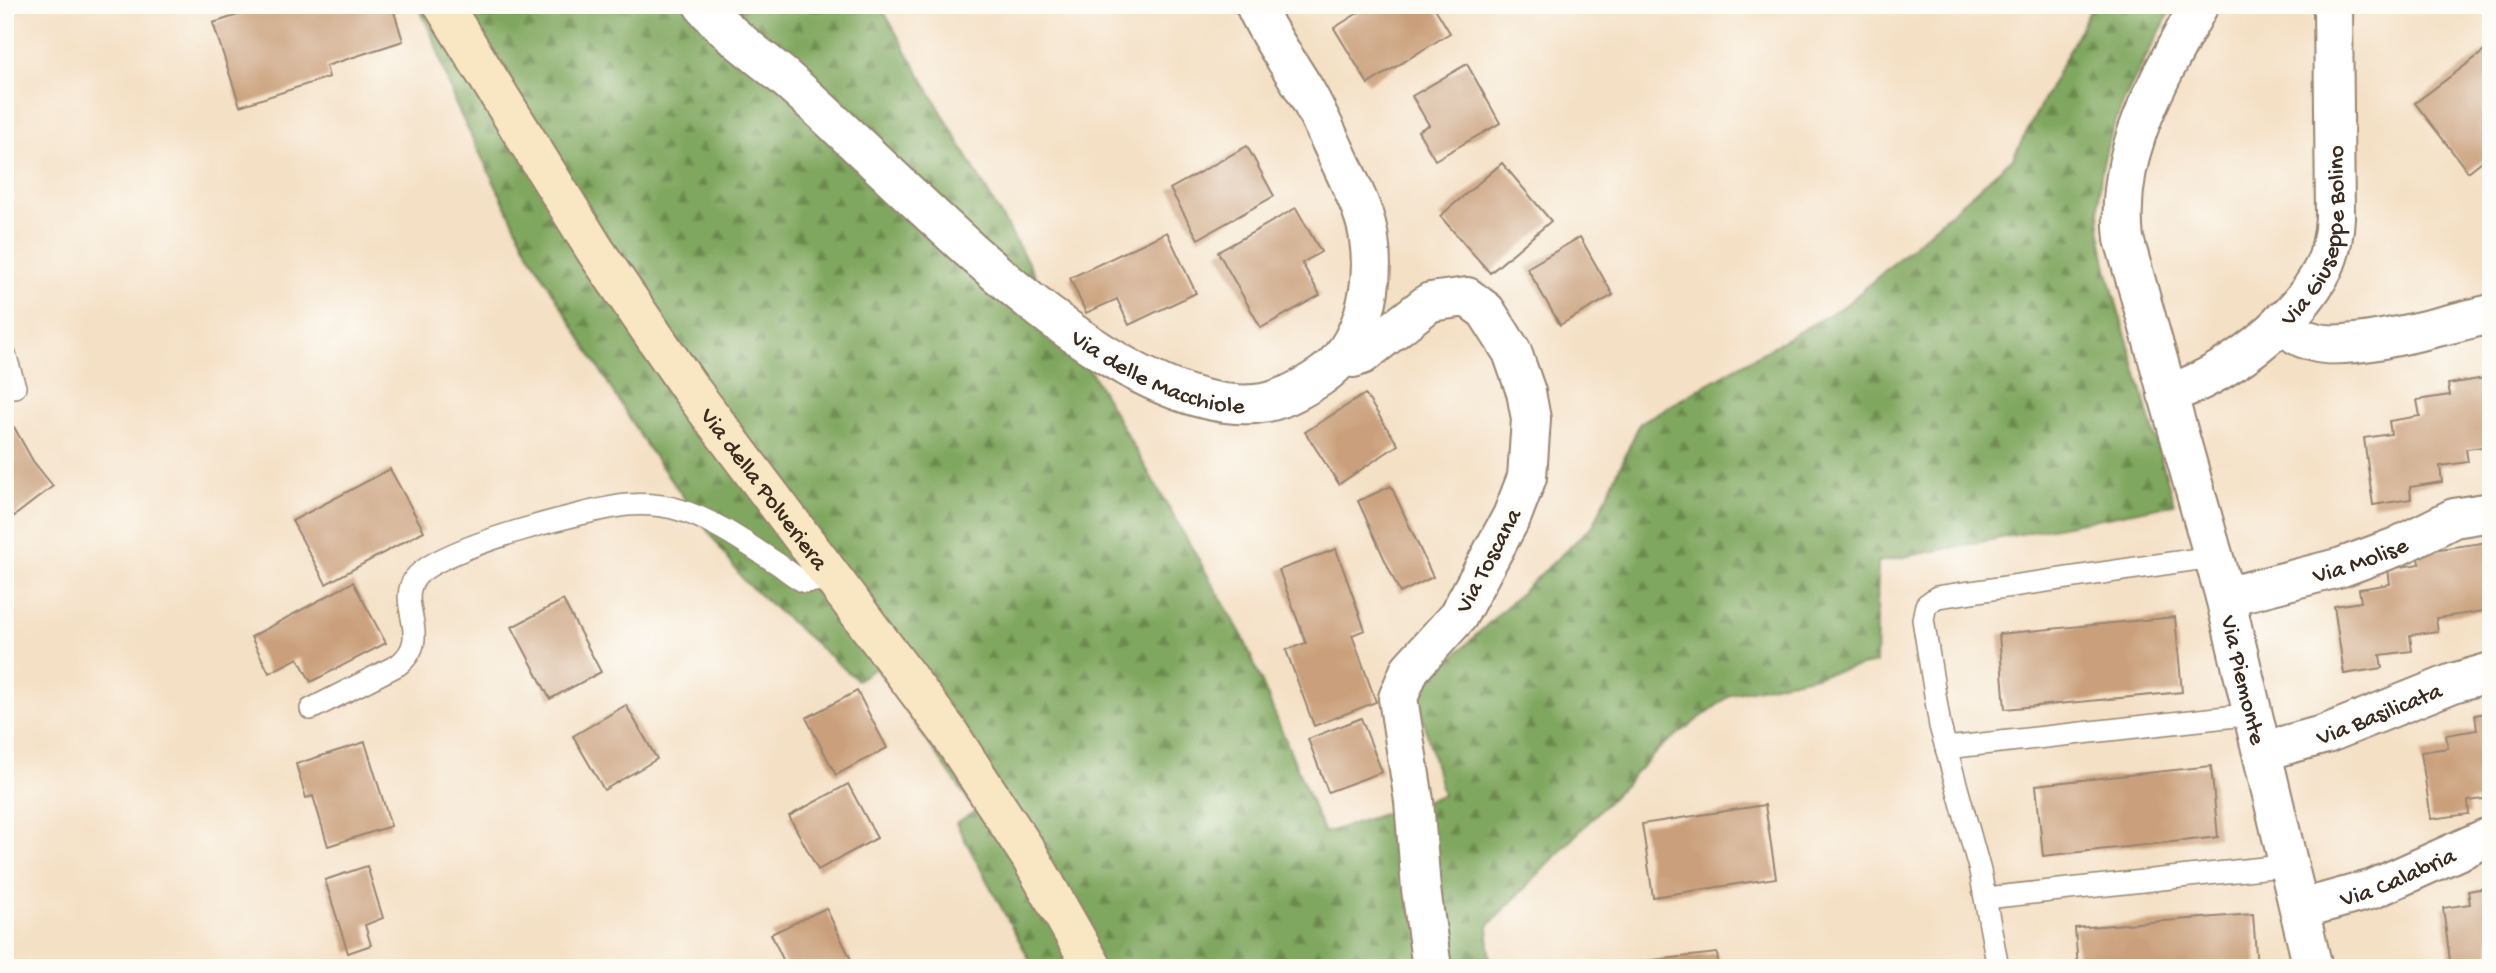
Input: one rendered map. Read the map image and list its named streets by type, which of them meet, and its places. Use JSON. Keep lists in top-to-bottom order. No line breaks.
{"streets":{"main road":["Via della Polveriera"],"street":["Via Giuseppe Bolino","Via delle Macchiole","Via Molise","Via Toscana","Via Piemonte","Via Basilicata","Via Calabria"]},"crossings":[["Via Giuseppe Bolino","Via Piemonte"],["Via delle Macchiole","Via Toscana"],["Via Molise","Via Piemonte"],["Via Piemonte","Via Basilicata"],["Via Piemonte","Via Calabria"]]}
